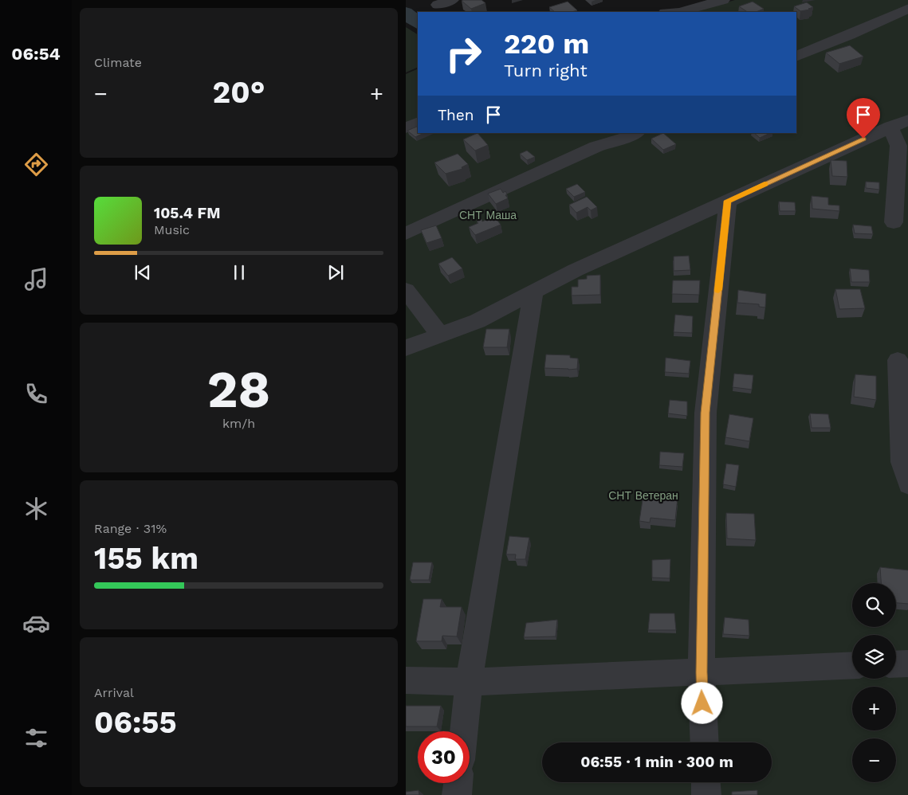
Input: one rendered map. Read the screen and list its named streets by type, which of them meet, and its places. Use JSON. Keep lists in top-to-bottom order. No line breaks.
{"parks":["СНТ Маша","СНТ Ветеран"],"page":{"tabs":"06:54","tile":["Climate",["28","km/h"],["Range · 31%","155 km"],["Arrival","06:55"]],"turn":["220 m","Turn right"],"heat":["−","20°","+"],"then":"Then","song":["105.4 FM","Music"],"map_buttons":["+","−"],"limit":"30","trip":"06:55 · 1 min · 300 m"}}
